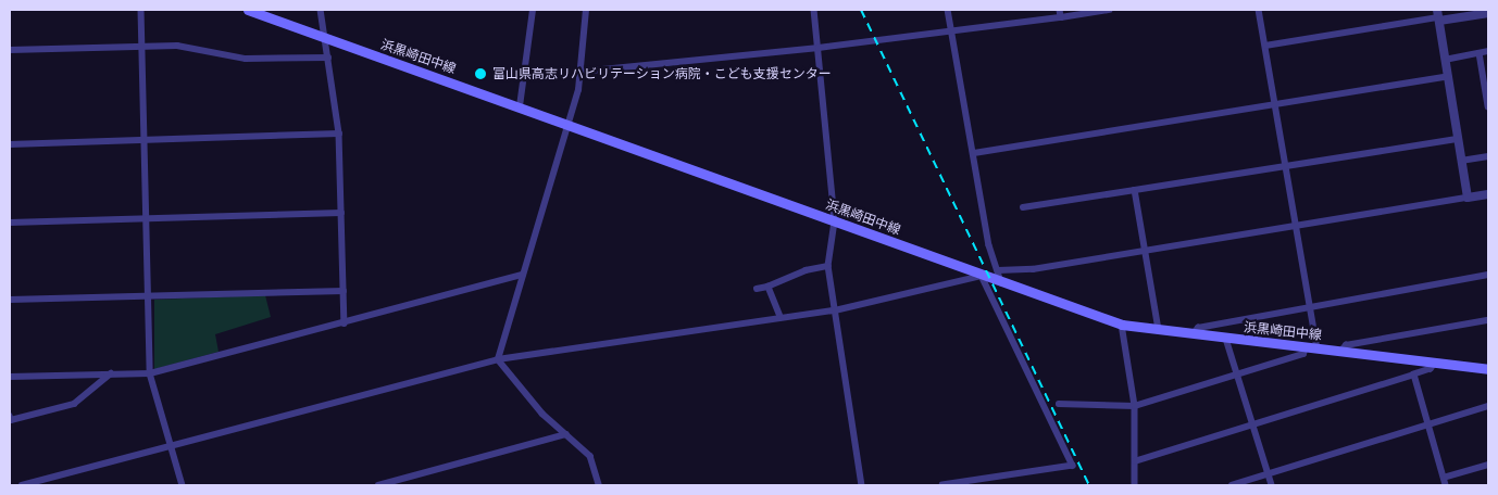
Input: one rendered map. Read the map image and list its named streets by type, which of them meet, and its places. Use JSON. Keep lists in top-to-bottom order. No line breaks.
{"streets":{"main road":["浜黒崎田中線"]},"places":["富山県高志リハビリテーション病院・こども支援センター"]}
